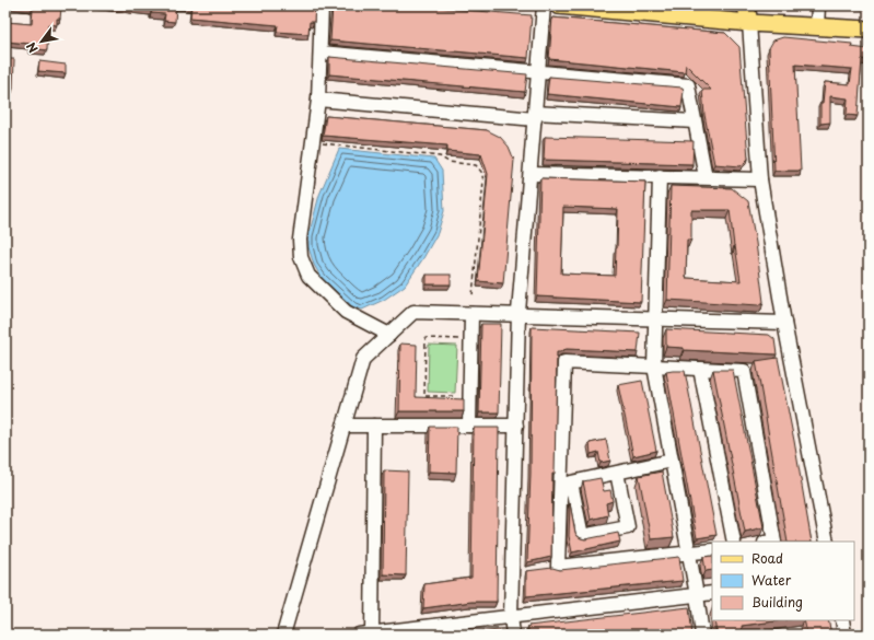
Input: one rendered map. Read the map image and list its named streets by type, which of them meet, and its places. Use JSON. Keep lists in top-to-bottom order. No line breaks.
{"legend":["Road","Water","Building"],"north":"bottom left"}
